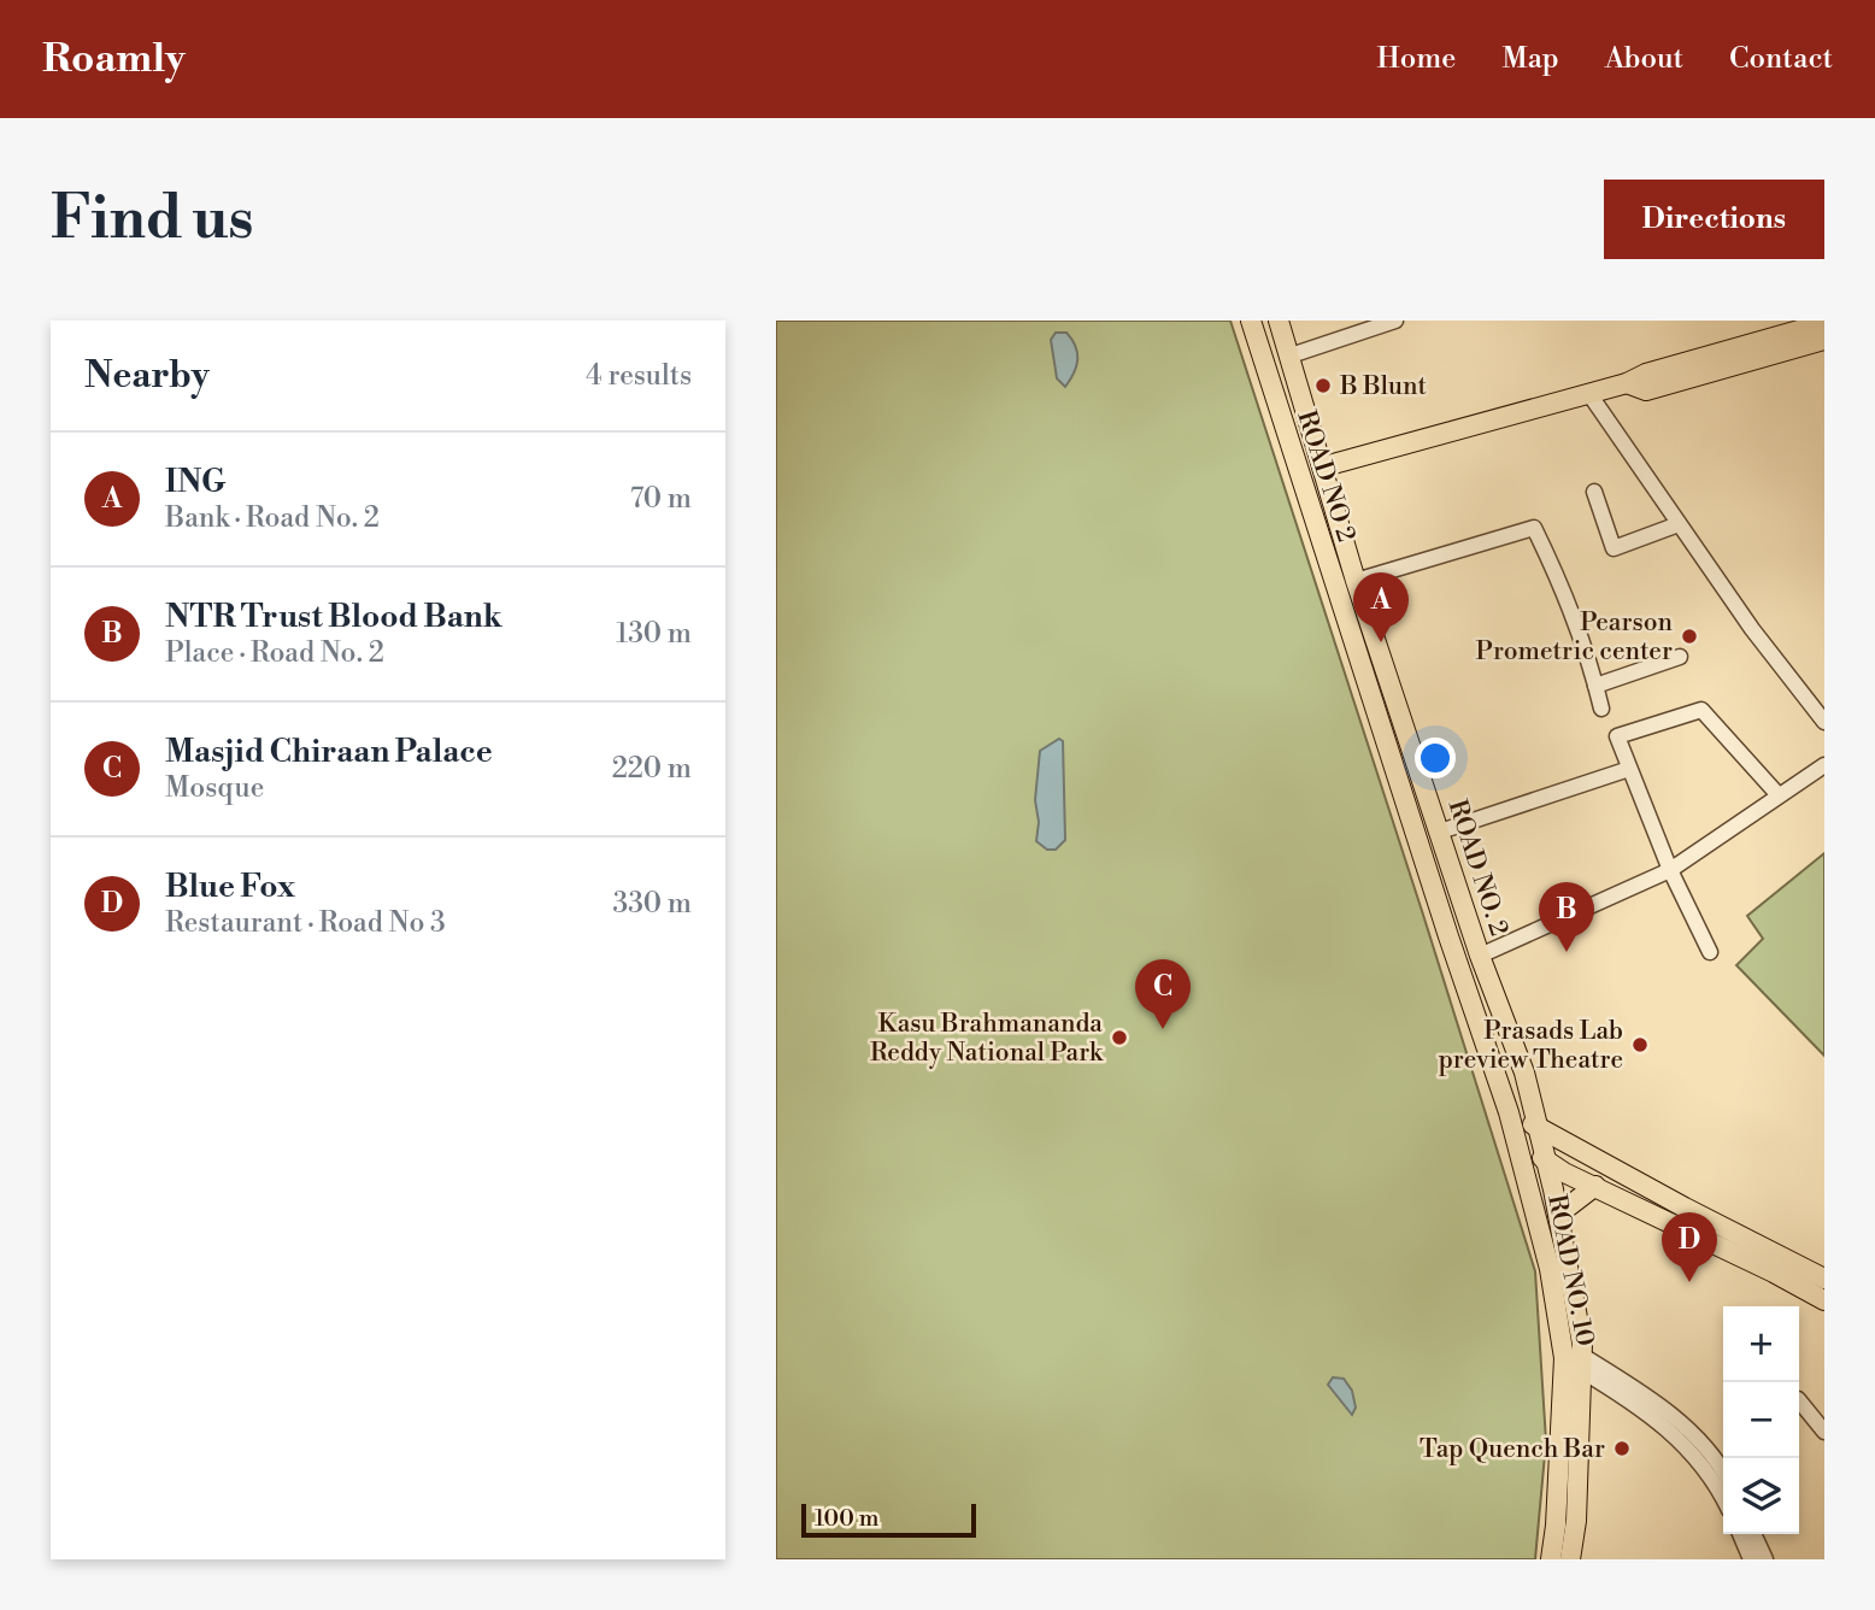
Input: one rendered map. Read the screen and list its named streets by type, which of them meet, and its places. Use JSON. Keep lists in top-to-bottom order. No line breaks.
{"streets":{"main road":["ROAD NO 2","ROAD NO. 2","ROAD NO. 10"]},"crossings":[["ROAD NO. 2","ROAD NO. 10"]],"places":["B Blunt","Pearson Prometric center","Kasu Brahmananda Reddy National Park","Prasads Lab preview Theatre","Tap Quench Bar"],"scale_bar":"100 m","page":{"header":"Roamly","nav":["Home","Map","About","Contact"],"buttons":"Directions","title":"Find us","heading":["Nearby","4 results"],"list":[{"mark":"A","name":"ING","note":"Bank · Road No. 2","value":"70 m"},{"mark":"B","name":"NTR Trust Blood Bank","note":"Place · Road No. 2","value":"130 m"},{"mark":"C","name":"Masjid Chiraan Palace","note":"Mosque","value":"220 m"},{"mark":"D","name":"Blue Fox","note":"Restaurant · Road No 3","value":"330 m"}],"pins":["A","B","C","D"],"map_buttons":["+","−"],"scale":"100 m"}}
